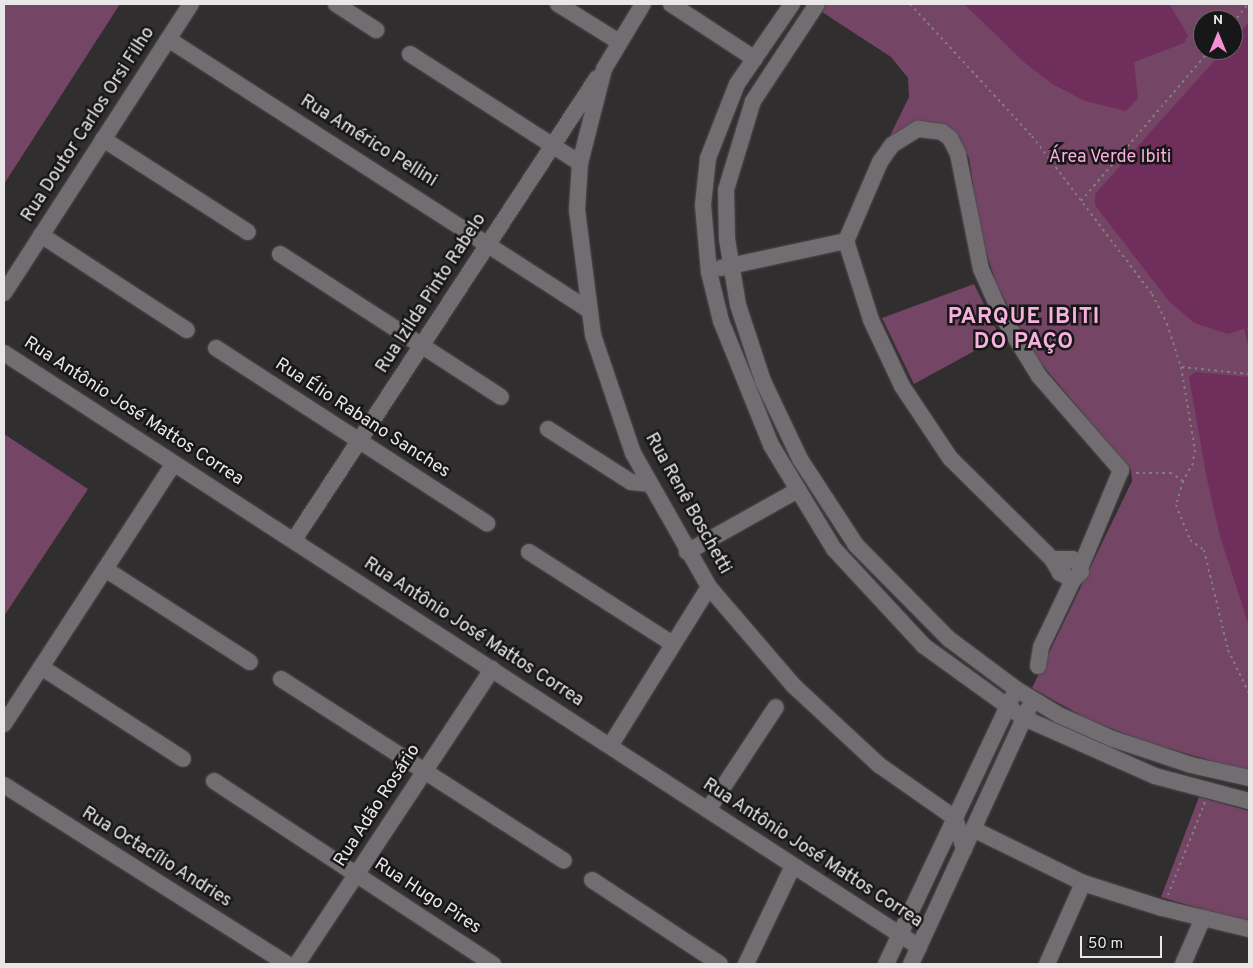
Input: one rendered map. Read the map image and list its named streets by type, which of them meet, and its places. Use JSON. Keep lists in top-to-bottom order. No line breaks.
{"streets":{"street":["Rua Doutor Carlos Orsi Filho","Rua Américo Pellini","Rua Izilda Pinto Rabelo","Rua Antônio José Mattos Correa","Rua Élio Rabano Sanches","Rua Renê Boschetti","Rua Adão Rosário","Rua Octacílio Andries","Rua Hugo Pires"]},"crossings":[["Rua Doutor Carlos Orsi Filho","Rua Américo Pellini"],["Rua Américo Pellini","Rua Izilda Pinto Rabelo"],["Rua Américo Pellini","Rua Renê Boschetti"],["Rua Izilda Pinto Rabelo","Rua Antônio José Mattos Correa"],["Rua Izilda Pinto Rabelo","Rua Élio Rabano Sanches"],["Rua Izilda Pinto Rabelo","Rua Renê Boschetti"],["Rua Antônio José Mattos Correa","Rua Adão Rosário"],["Rua Adão Rosário","Rua Hugo Pires"]],"districts":["PARQUE IBITI DO PAÇO"],"parks":["Área Verde Ibiti"],"scale_bar":"50 m","north":"top"}
